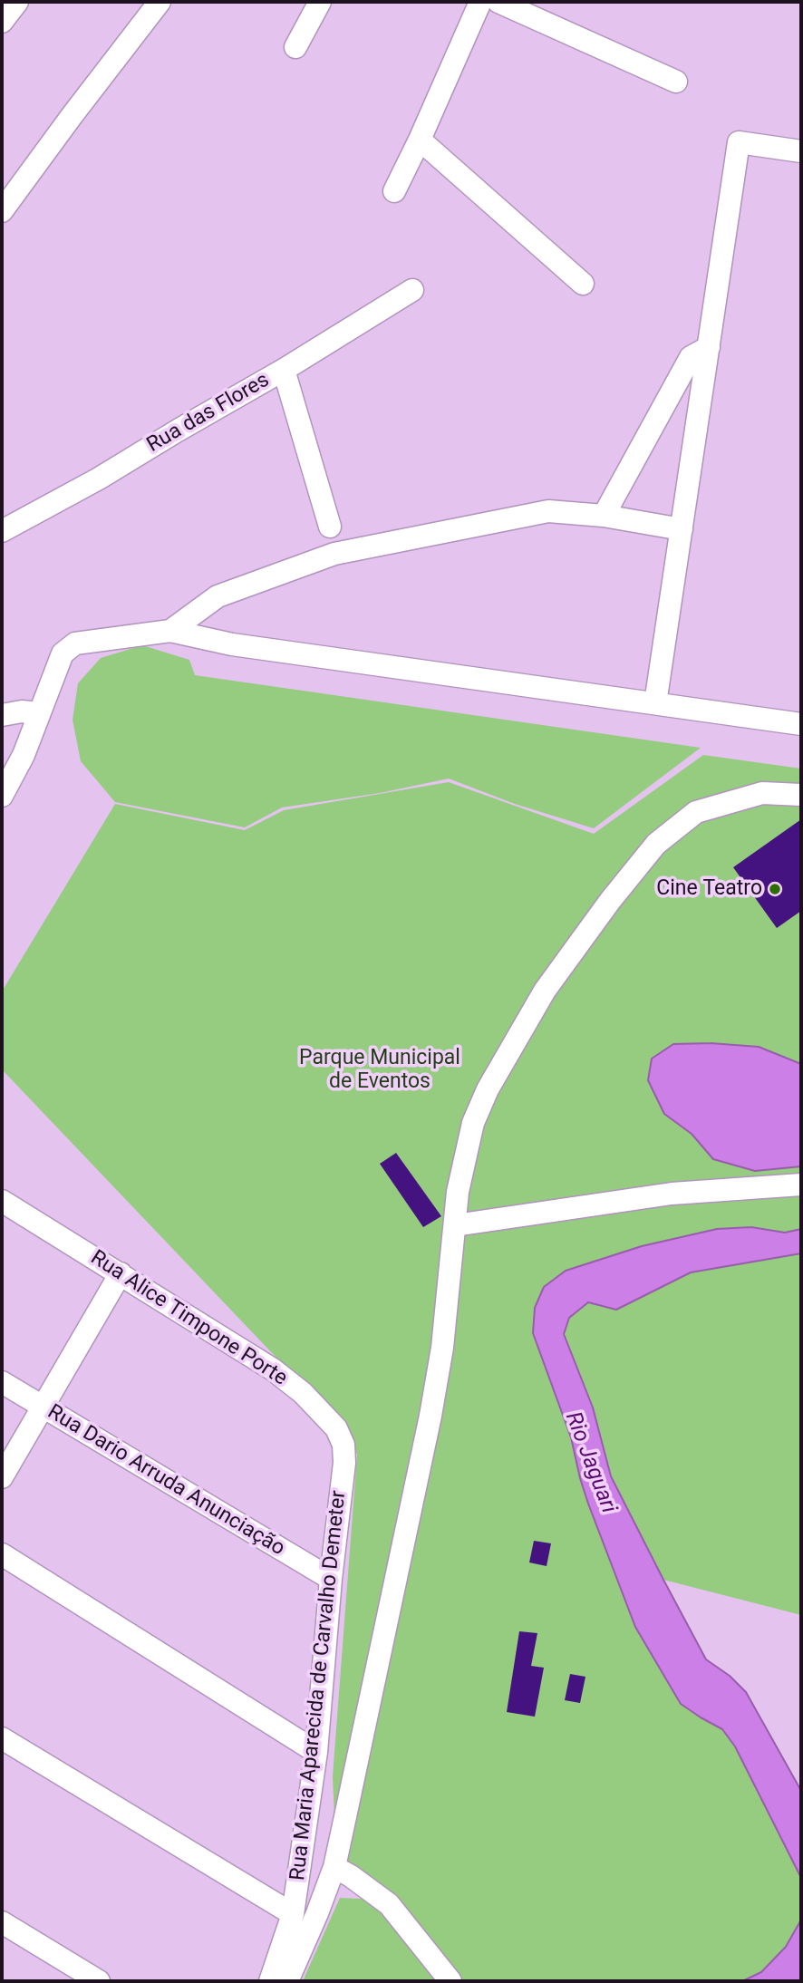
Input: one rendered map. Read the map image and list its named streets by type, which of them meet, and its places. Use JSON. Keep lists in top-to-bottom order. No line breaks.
{"streets":{"street":["Rua das Flores","Rua Alice Timpone Porte","Rua Dario Arruda Anunciação","Rua Maria Aparecida de Carvalho Demeter"]},"crossings":[["Rua Alice Timpone Porte","Rua Maria Aparecida de Carvalho Demeter"],["Rua Dario Arruda Anunciação","Rua Maria Aparecida de Carvalho Demeter"]],"water":["Rio Jaguari"],"parks":["Parque Municipal de Eventos"],"places":["Cine Teatro"]}
